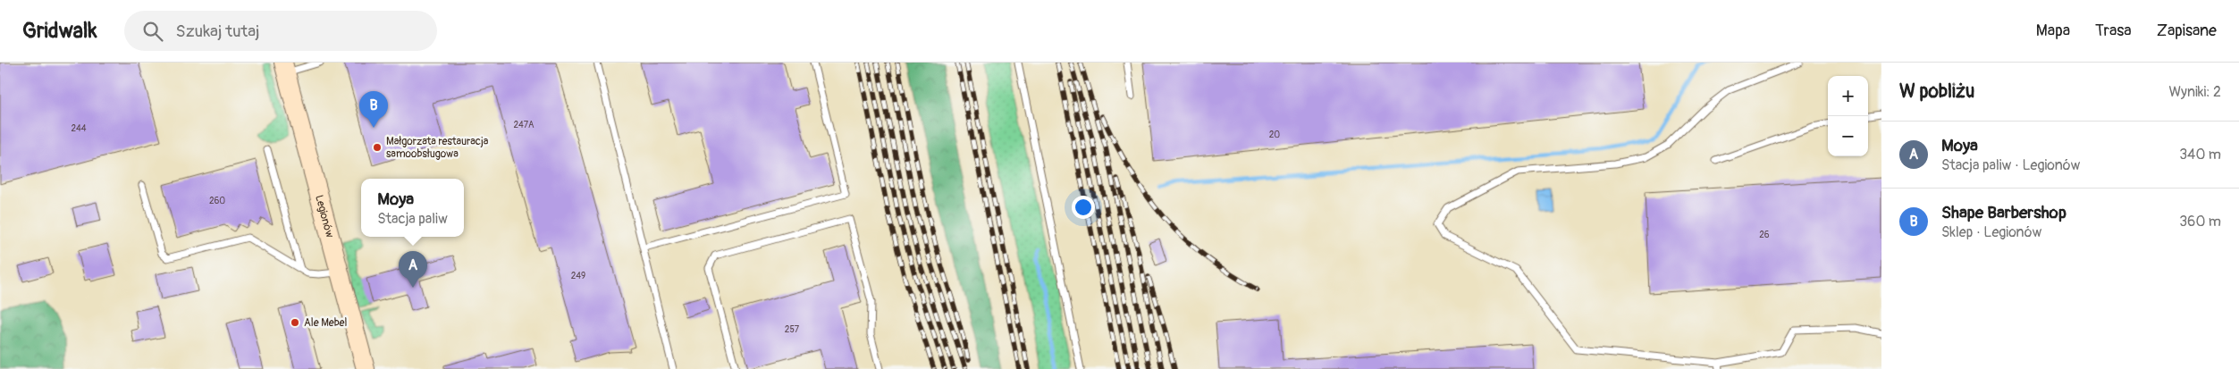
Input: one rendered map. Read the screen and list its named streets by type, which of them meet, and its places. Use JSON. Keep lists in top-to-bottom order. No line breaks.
{"streets":{"street":["Legionów"]},"places":["Małgorzata restauracja samoobsługowa","Ale Mebel"],"house_numbers":["247A","244","20","260","26","249","257"],"page":{"header":"Gridwalk","search":"Szukaj tutaj","nav":["Mapa","Trasa","Zapisane"],"heading":["W pobliżu","Wyniki: 2"],"map_buttons":["+","−"],"pins":["B","A"],"list":[{"mark":"A","name":"Moya","note":"Stacja paliw · Legionów","value":"340 m"},{"mark":"B","name":"Shape Barbershop","note":"Sklep · Legionów","value":"360 m"}],"popup":["Moya","Stacja paliw"]}}
